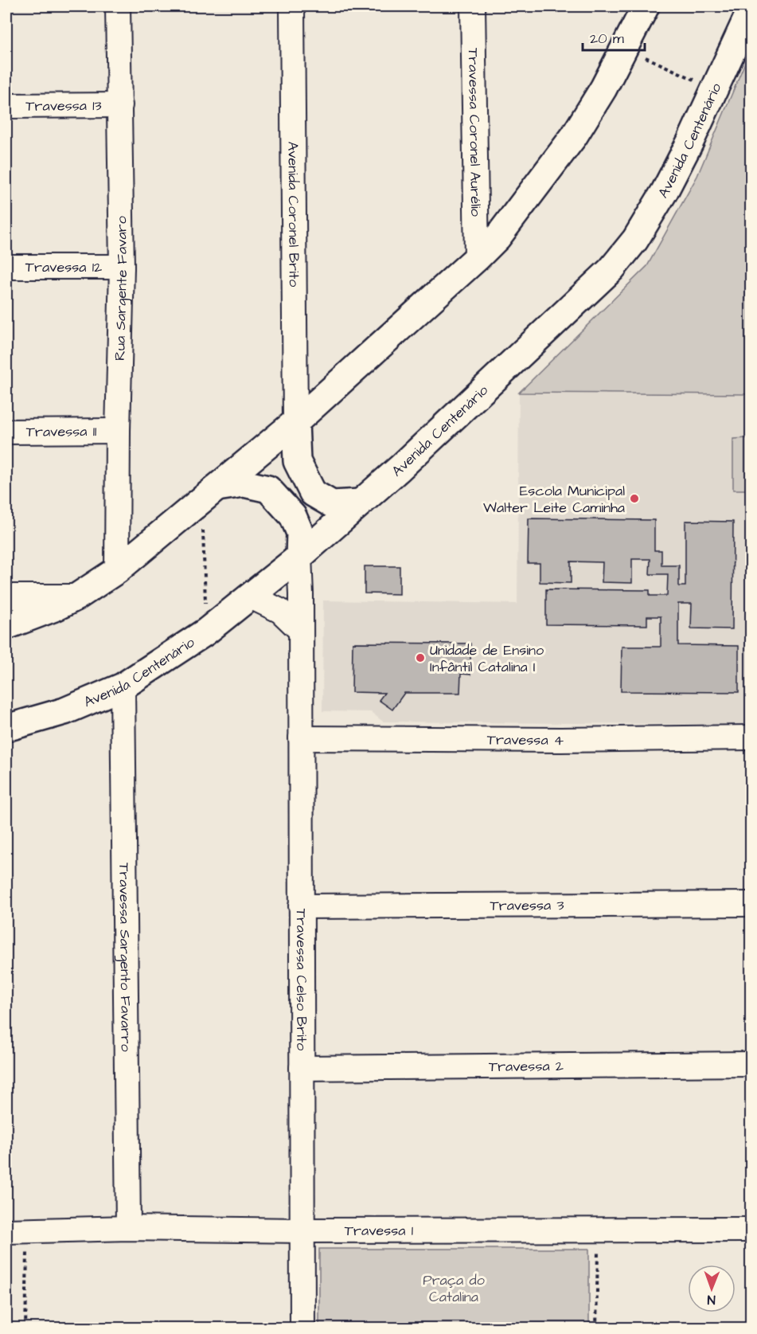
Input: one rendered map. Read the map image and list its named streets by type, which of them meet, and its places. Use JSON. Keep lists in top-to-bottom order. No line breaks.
{"streets":{"main road":["Avenida Centenário"],"street":["Travessa 13","Travessa Coronel Aurélio","Avenida Coronel Brito","Travessa 12","Rua Sargente Favaro","Travessa 11","Travessa 4","Travessa 3","Travessa Sargento Favarro","Travessa Celso Brito","Travessa 2","Travessa 1"]},"crossings":[["Travessa 13","Rua Sargente Favaro"],["Avenida Centenário","Travessa Sargento Favarro"],["Avenida Centenário","Travessa Celso Brito"],["Travessa 12","Rua Sargente Favaro"],["Rua Sargente Favaro","Travessa 11"],["Travessa 4","Travessa Celso Brito"],["Travessa 3","Travessa Celso Brito"],["Travessa Sargento Favarro","Travessa 1"],["Travessa Celso Brito","Travessa 2"],["Travessa Celso Brito","Travessa 1"]],"parks":["Praça do Catalina"],"places":["Escola Municipal Walter Leite Caminha","Unidade de Ensino Infântil Catalina I"],"scale_bar":"20 m","north":"bottom"}
